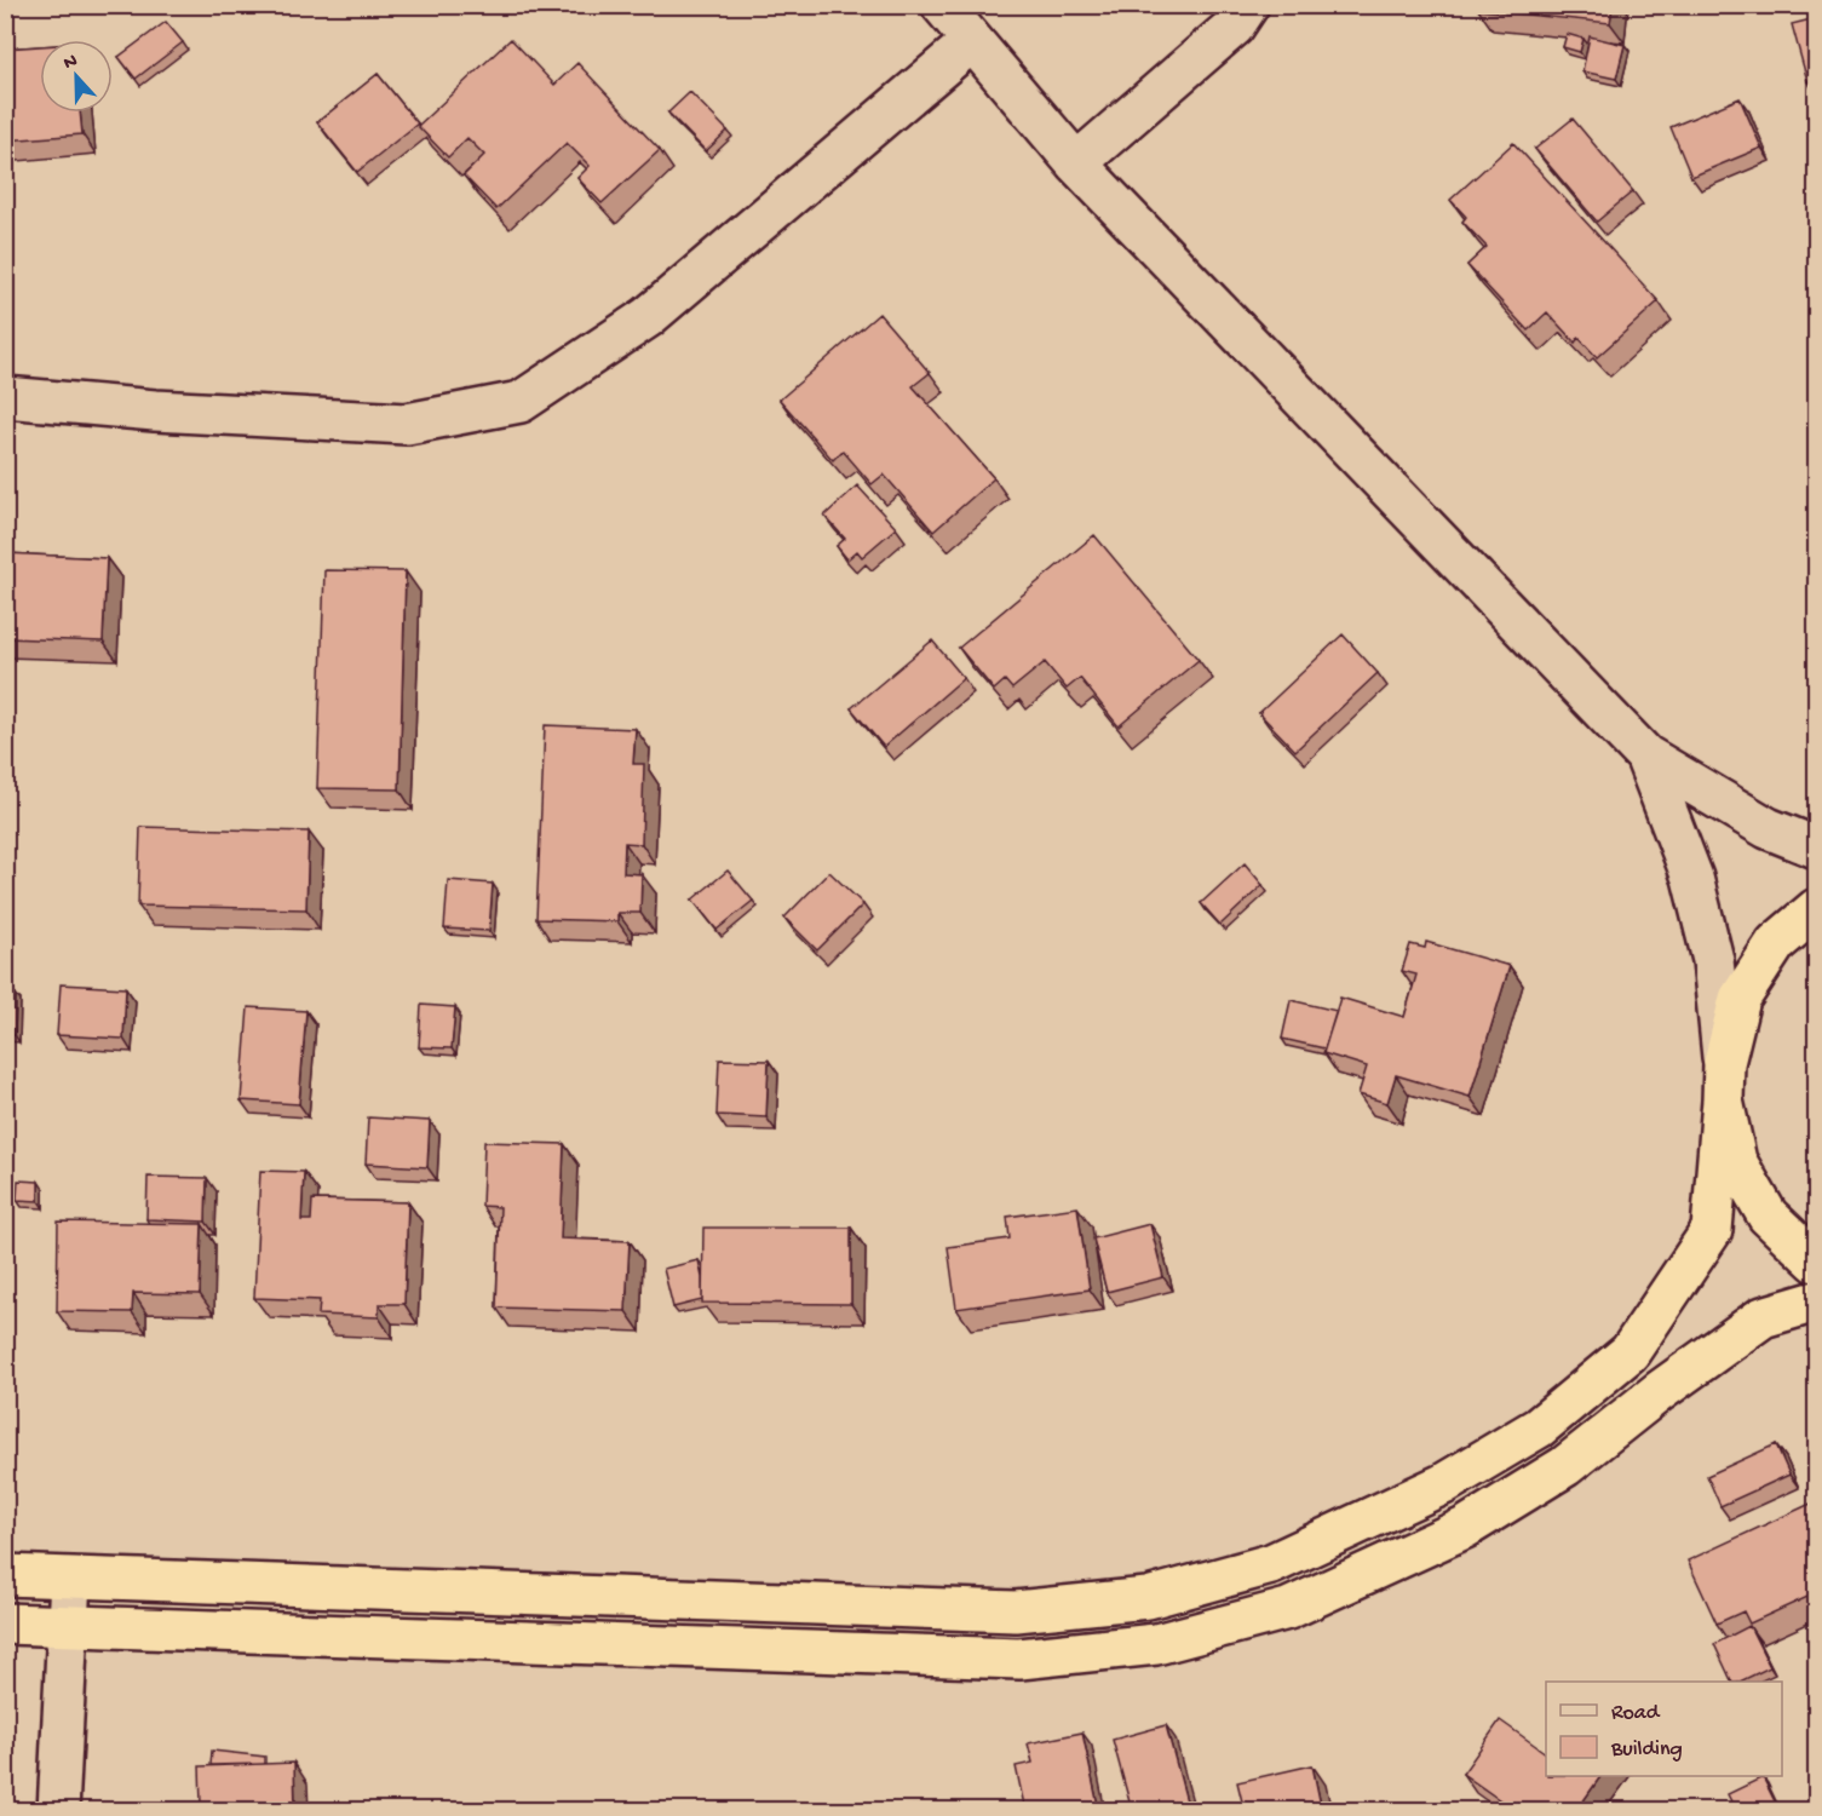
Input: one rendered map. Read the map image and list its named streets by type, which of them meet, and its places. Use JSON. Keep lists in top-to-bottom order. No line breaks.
{"legend":["Road","Building"],"north":"top"}
